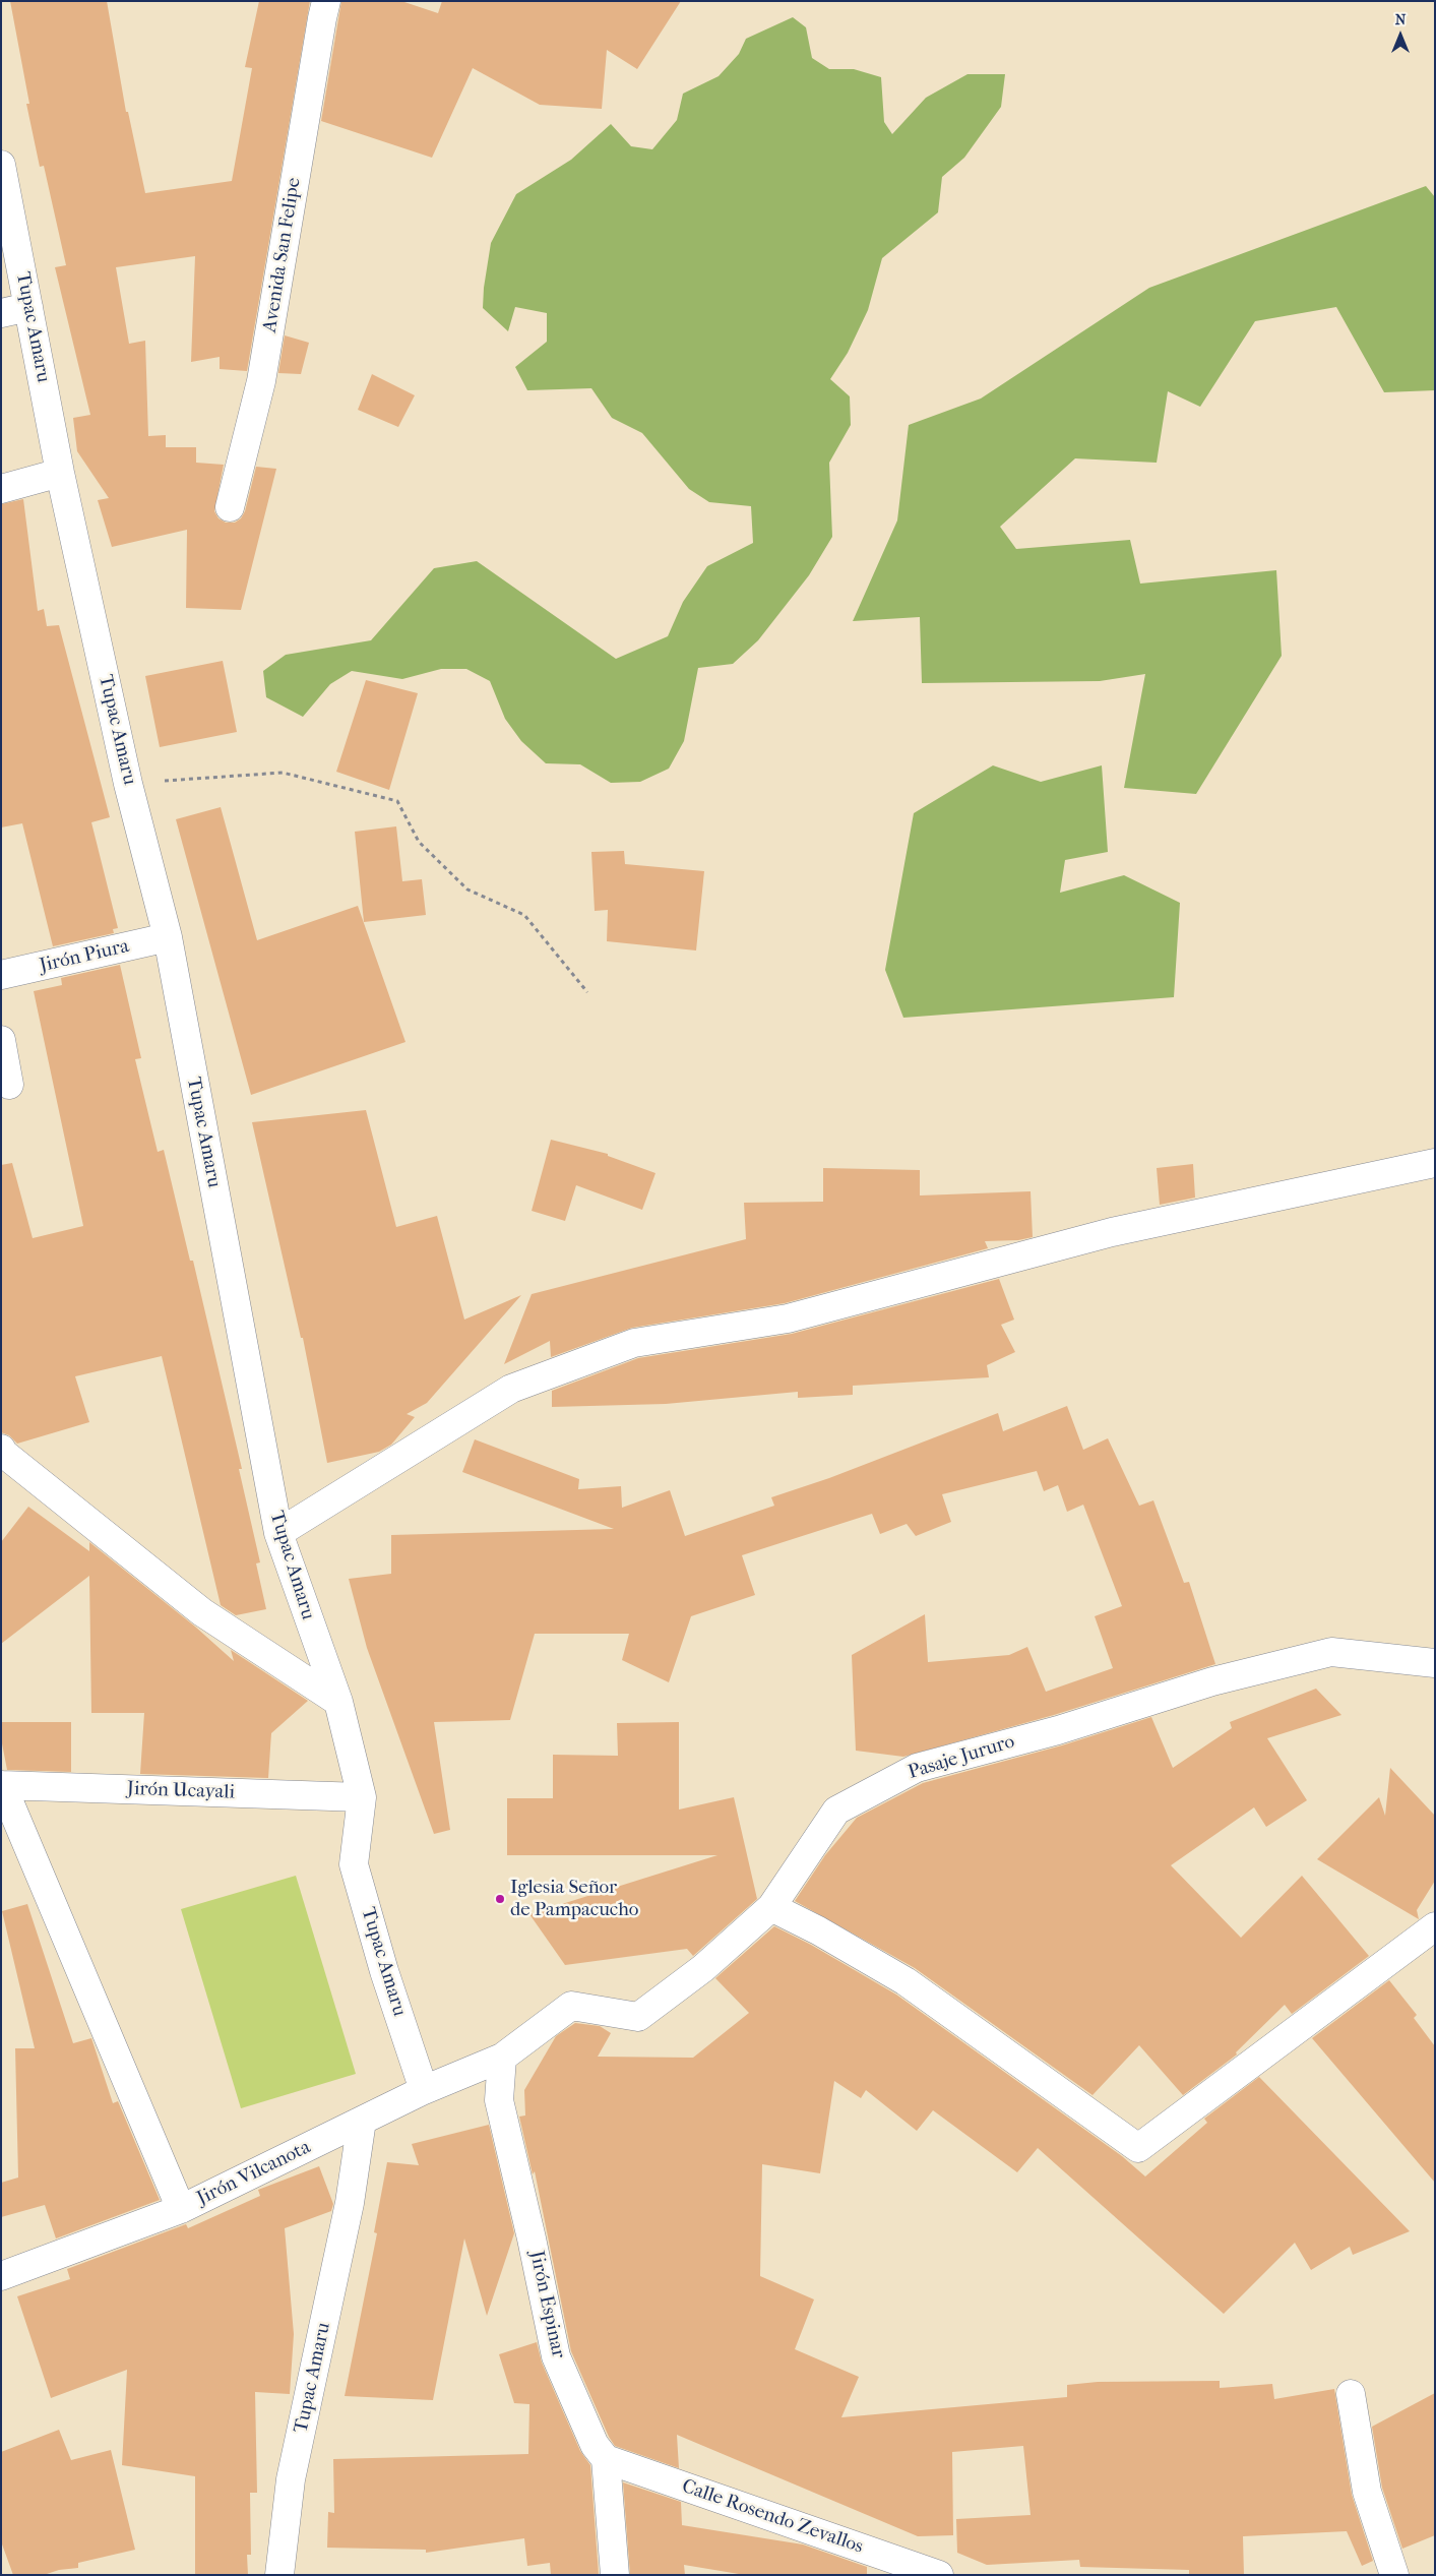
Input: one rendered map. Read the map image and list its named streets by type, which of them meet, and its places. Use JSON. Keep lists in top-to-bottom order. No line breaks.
{"streets":{"street":["Avenida San Felipe","Tupac Amaru","Jirón Piura","Pasaje Jururo","Jirón Ucayali","Jirón Vilcanota","Jirón Espinar","Calle Rosendo Zevallos"]},"crossings":[["Tupac Amaru","Jirón Piura"],["Tupac Amaru","Jirón Ucayali"],["Tupac Amaru","Jirón Vilcanota"],["Pasaje Jururo","Jirón Vilcanota"],["Pasaje Jururo","Jirón Espinar"],["Jirón Vilcanota","Jirón Espinar"],["Jirón Espinar","Calle Rosendo Zevallos"]],"places":["Iglesia Señor de Pampacucho"],"north":"top"}
